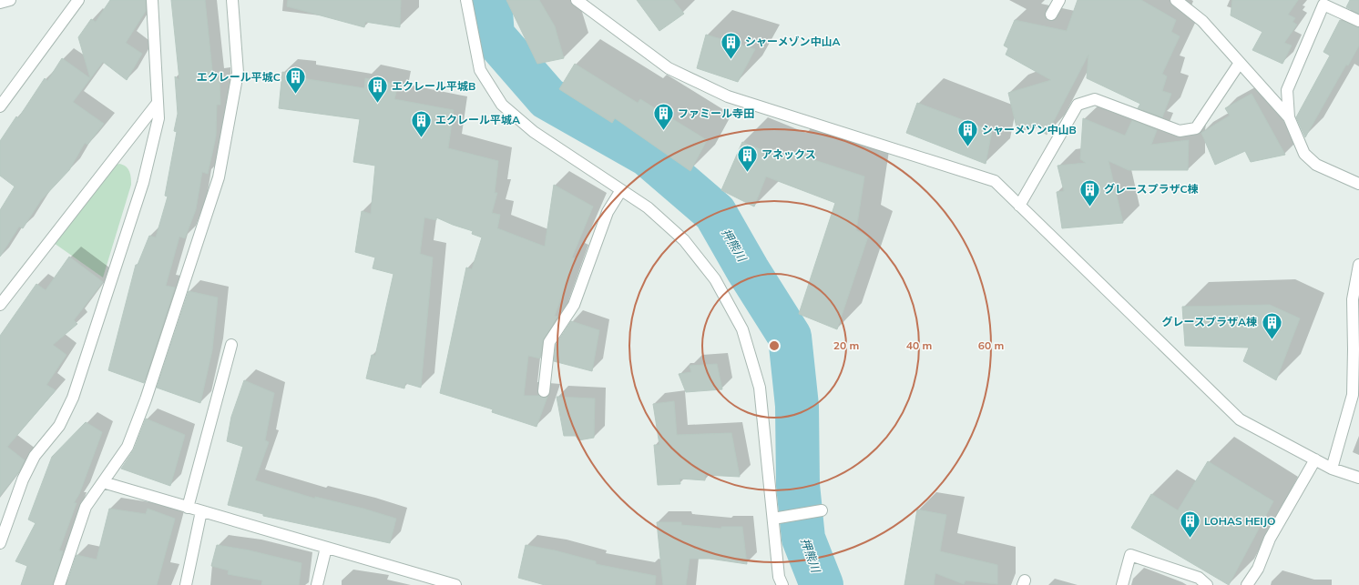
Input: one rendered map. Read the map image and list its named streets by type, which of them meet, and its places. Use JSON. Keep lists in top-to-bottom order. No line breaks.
{"water":["押熊川"],"places":{"building":["シャーメゾン中山A","エクレール平城C","エクレール平城B","ファミール寺田","エクレール平城A","シャーメゾン中山B","アネックス","グレースプラザC棟","グレースプラザA棟","LOHAS HEIJO"]},"rings":["20 m","40 m","60 m"]}
